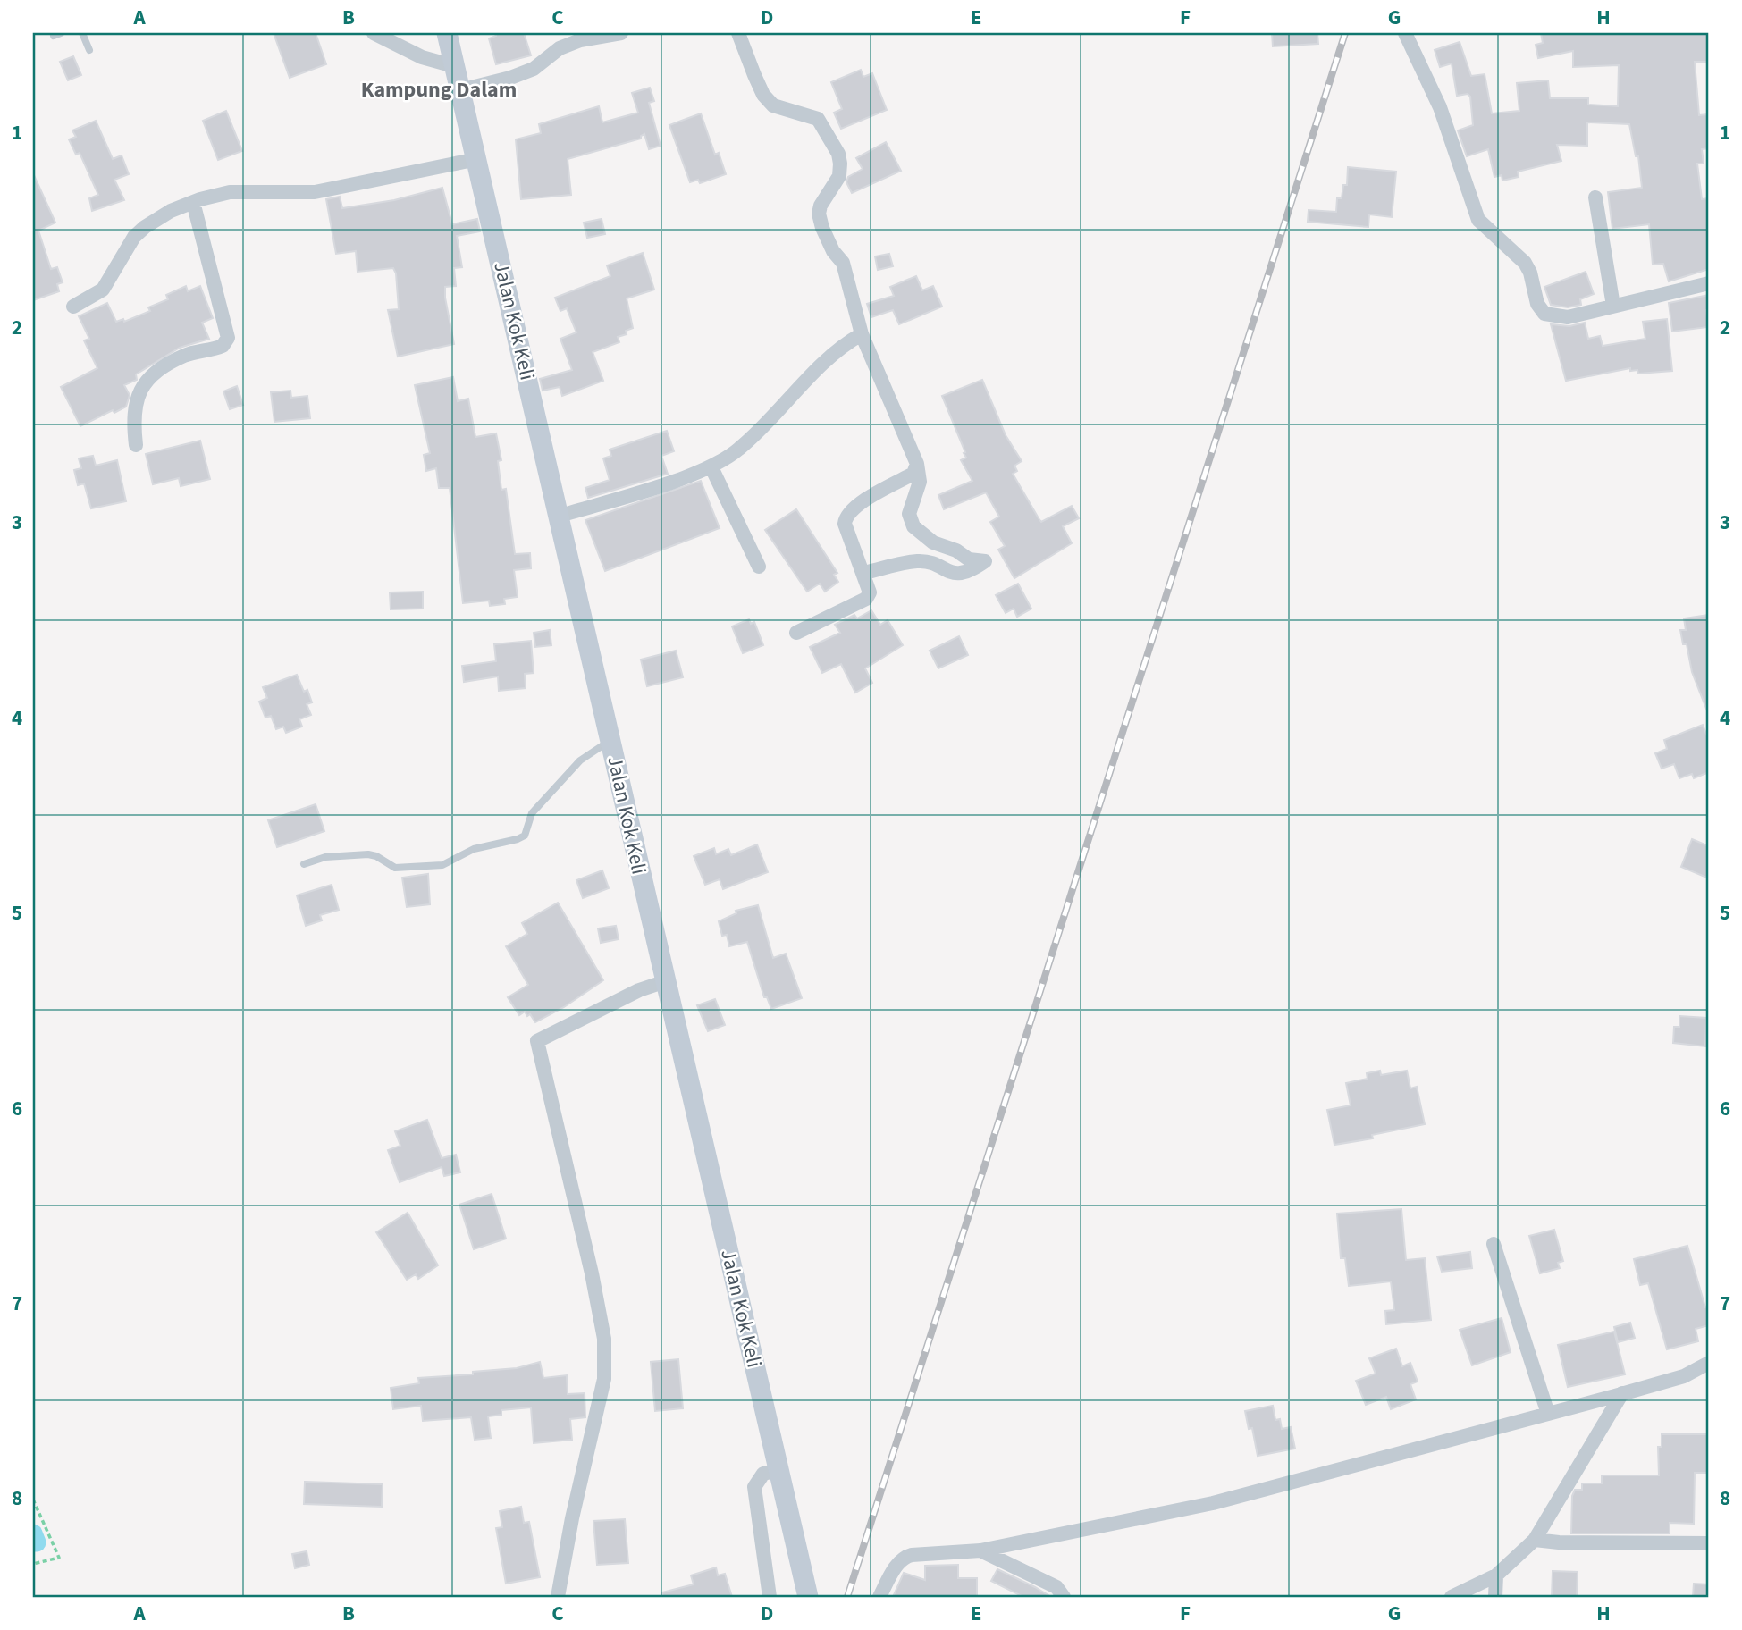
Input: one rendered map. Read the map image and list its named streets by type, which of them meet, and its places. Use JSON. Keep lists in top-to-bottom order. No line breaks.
{"streets":{"street":["Jalan Kok Keli"]},"districts":["Kampung Dalam"],"grid":{"columns":["A","B","C","D","E","F","G","H"],"rows":["1","2","3","4","5","6","7","8"]}}
